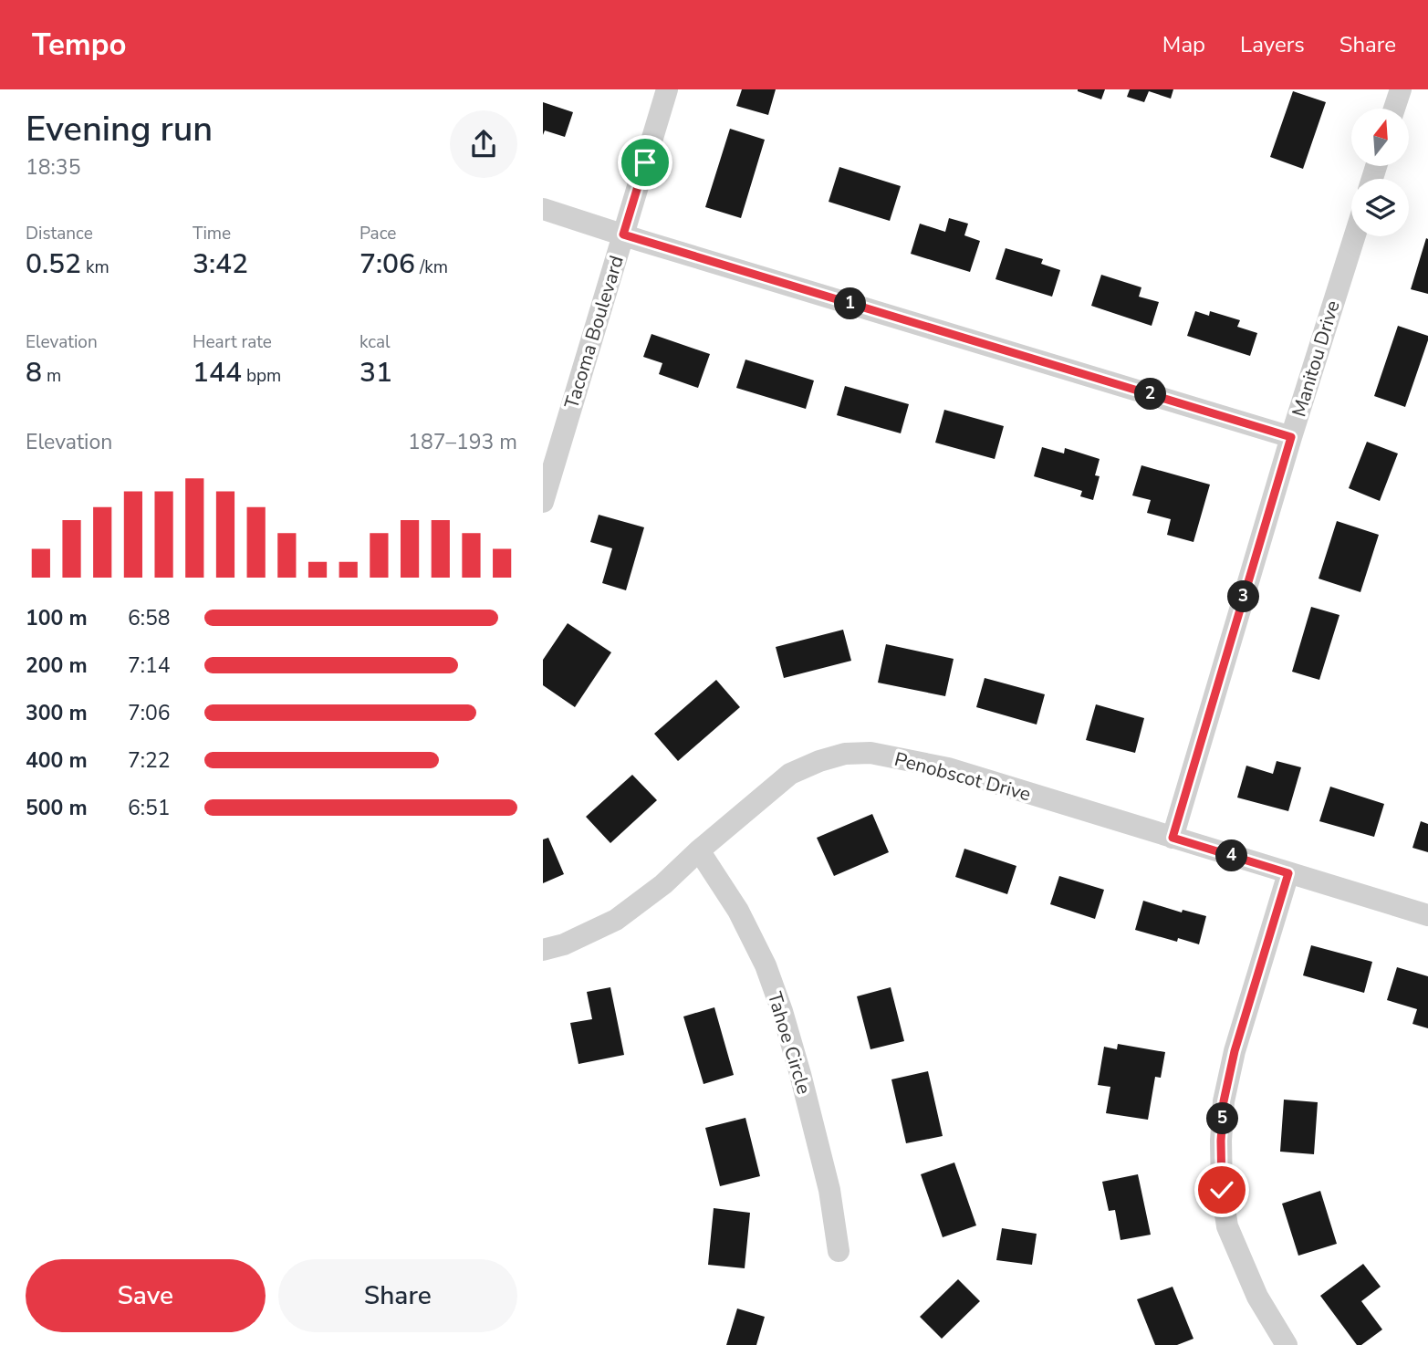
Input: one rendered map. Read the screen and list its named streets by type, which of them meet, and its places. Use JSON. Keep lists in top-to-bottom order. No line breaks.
{"streets":{"street":["Tacoma Boulevard","Manitou Drive","Penobscot Drive","Tahoe Circle"]},"crossings":[["Manitou Drive","Penobscot Drive"],["Penobscot Drive","Tahoe Circle"]],"north":"top","page":{"header":"Tempo","nav":["Map","Layers","Share"],"heading":["Evening run","18:35"],"stats":[["Distance","0.52 km"],["Time","3:42"],["Pace","7:06 /km"],["Elevation","8 m"],["Heart rate","144 bpm"],["kcal","31"]],"pins":["1","2","3","4","5"],"chart":["Elevation","187–193 m"],"list":[{"name":"100 m","note":"6:58"},{"name":"200 m","note":"7:14"},{"name":"300 m","note":"7:06"},{"name":"400 m","note":"7:22"},{"name":"500 m","note":"6:51"}],"buttons":["Save","Share"]}}
